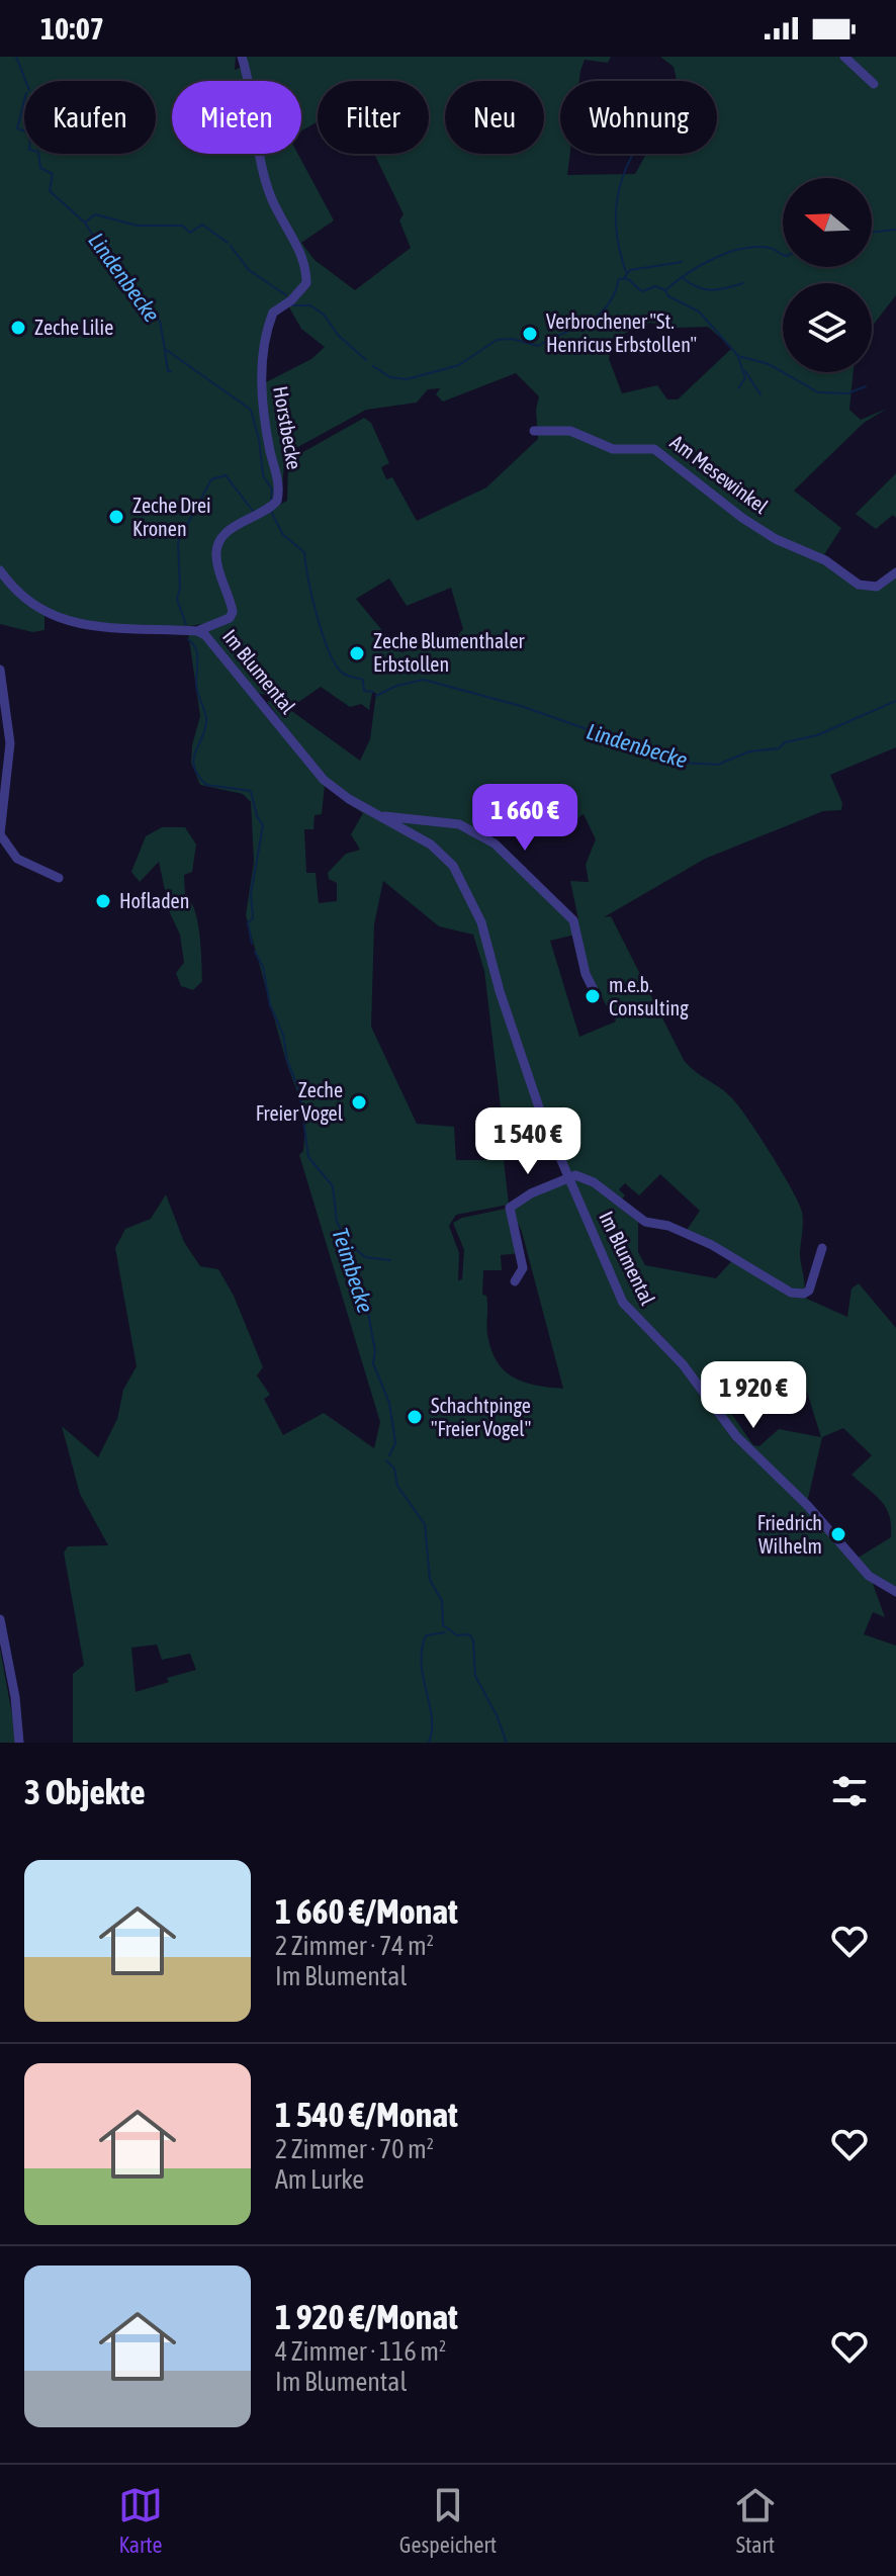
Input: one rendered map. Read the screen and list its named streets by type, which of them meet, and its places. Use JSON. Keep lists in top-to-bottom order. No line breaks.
{"streets":{"street":["Horstbecke","Am Mesewinkel","Im Blumental"]},"crossings":[["Horstbecke","Im Blumental"]],"water":["Lindenbecke","Teimbecke"],"places":["Zeche Lilie","Verbrochener \"St. Henricus Erbstollen\"","Zeche Drei Kronen","Zeche Blumenthaler Erbstollen","Hofladen","m.e.b. Consulting","Zeche Freier Vogel","Schachtpinge \"Freier Vogel\"","Friedrich Wilhelm"],"north":"left","page":{"status":"10:07","chip":["Kaufen","Mieten","Filter","Neu","Wohnung"],"price":["1 660 €","1 540 €","1 920 €"],"heading":"3 Objekte","list":[{"name":"1 660 €/Monat","note":"2 Zimmer · 74 m² · Im Blumental"},{"name":"1 540 €/Monat","note":"2 Zimmer · 70 m² · Am Lurke"},{"name":"1 920 €/Monat","note":"4 Zimmer · 116 m² · Im Blumental"}],"tabs":["Karte","Gespeichert","Start"]}}
